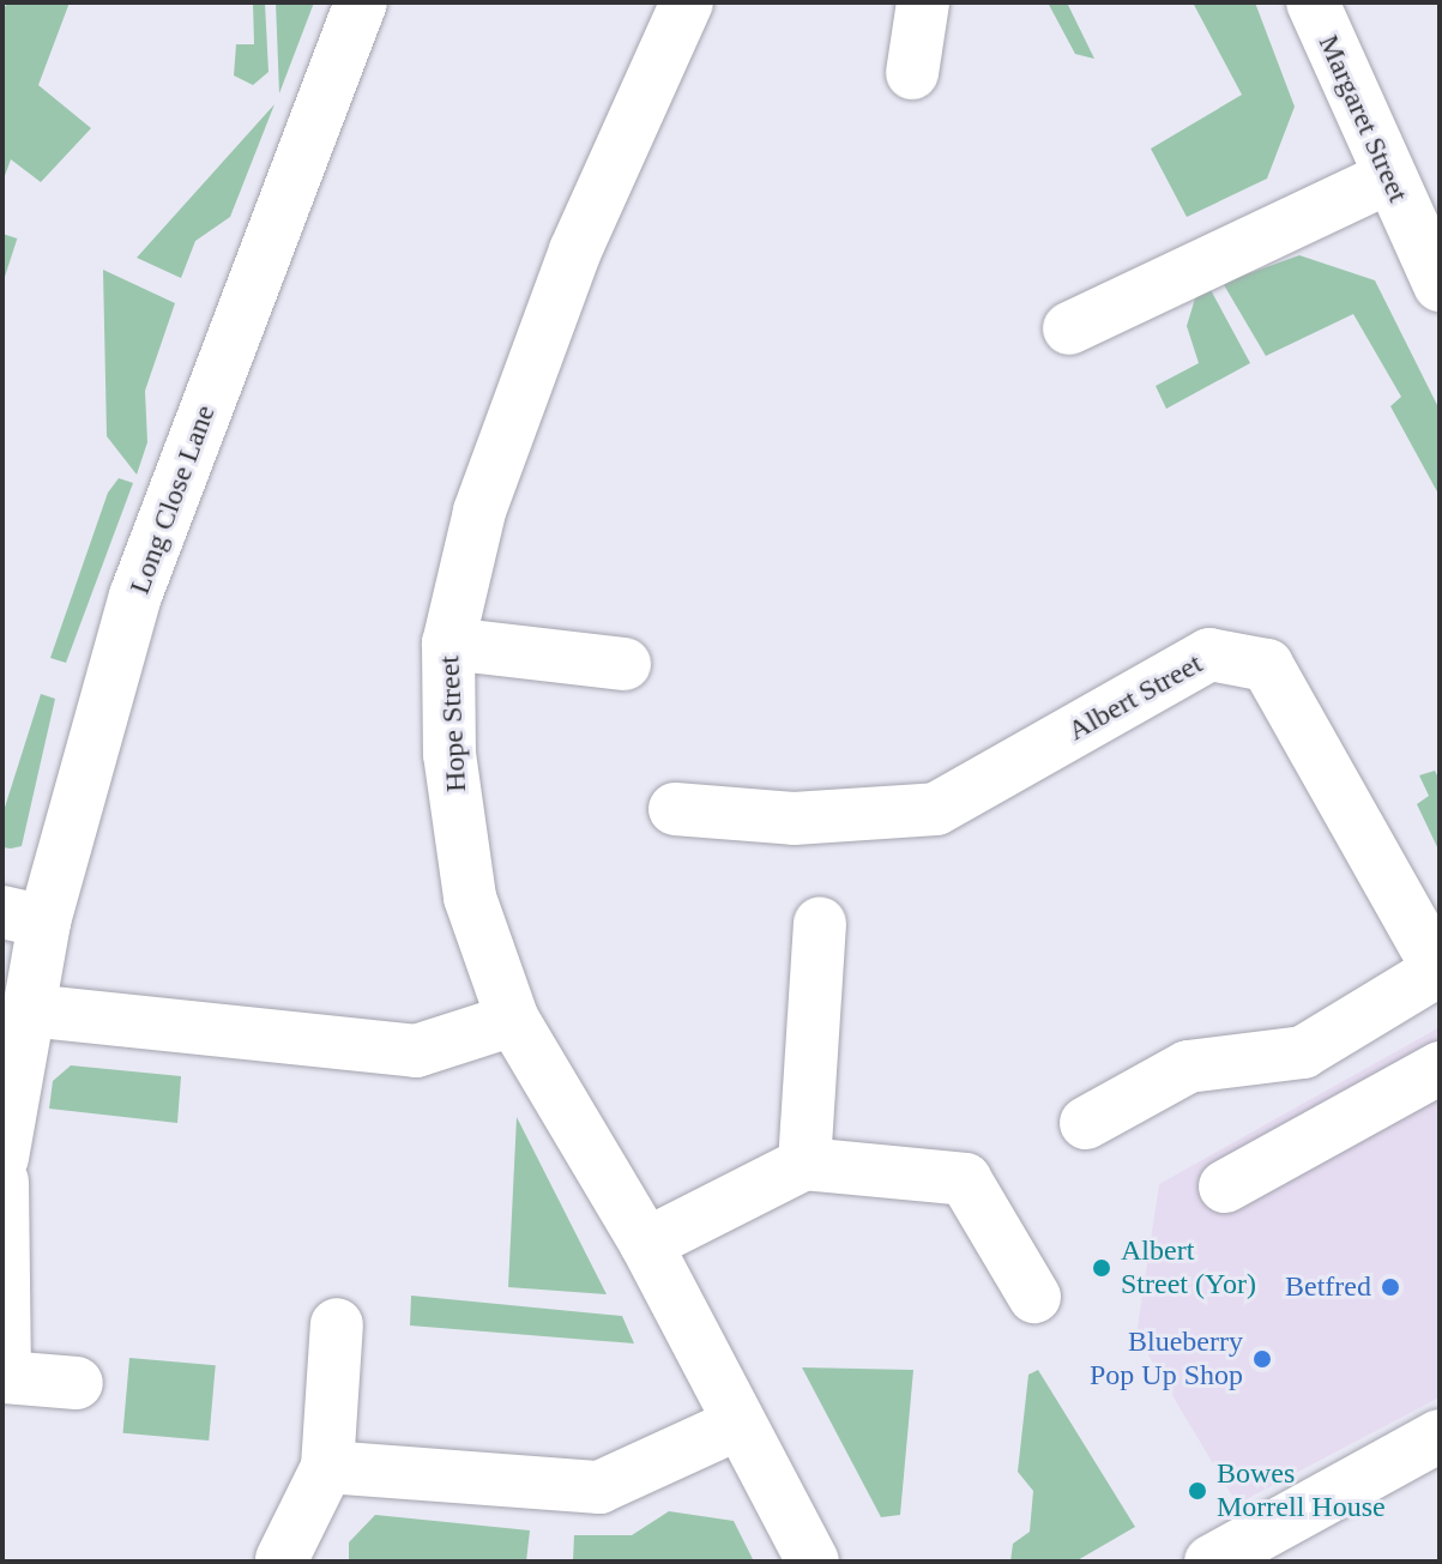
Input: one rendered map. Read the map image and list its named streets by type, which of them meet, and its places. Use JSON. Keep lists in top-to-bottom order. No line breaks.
{"streets":{"street":["Margaret Street","Long Close Lane","Albert Street","Hope Street"]},"places":["Albert Street (Yor)","Betfred","Blueberry Pop Up Shop","Bowes Morrell House"]}
